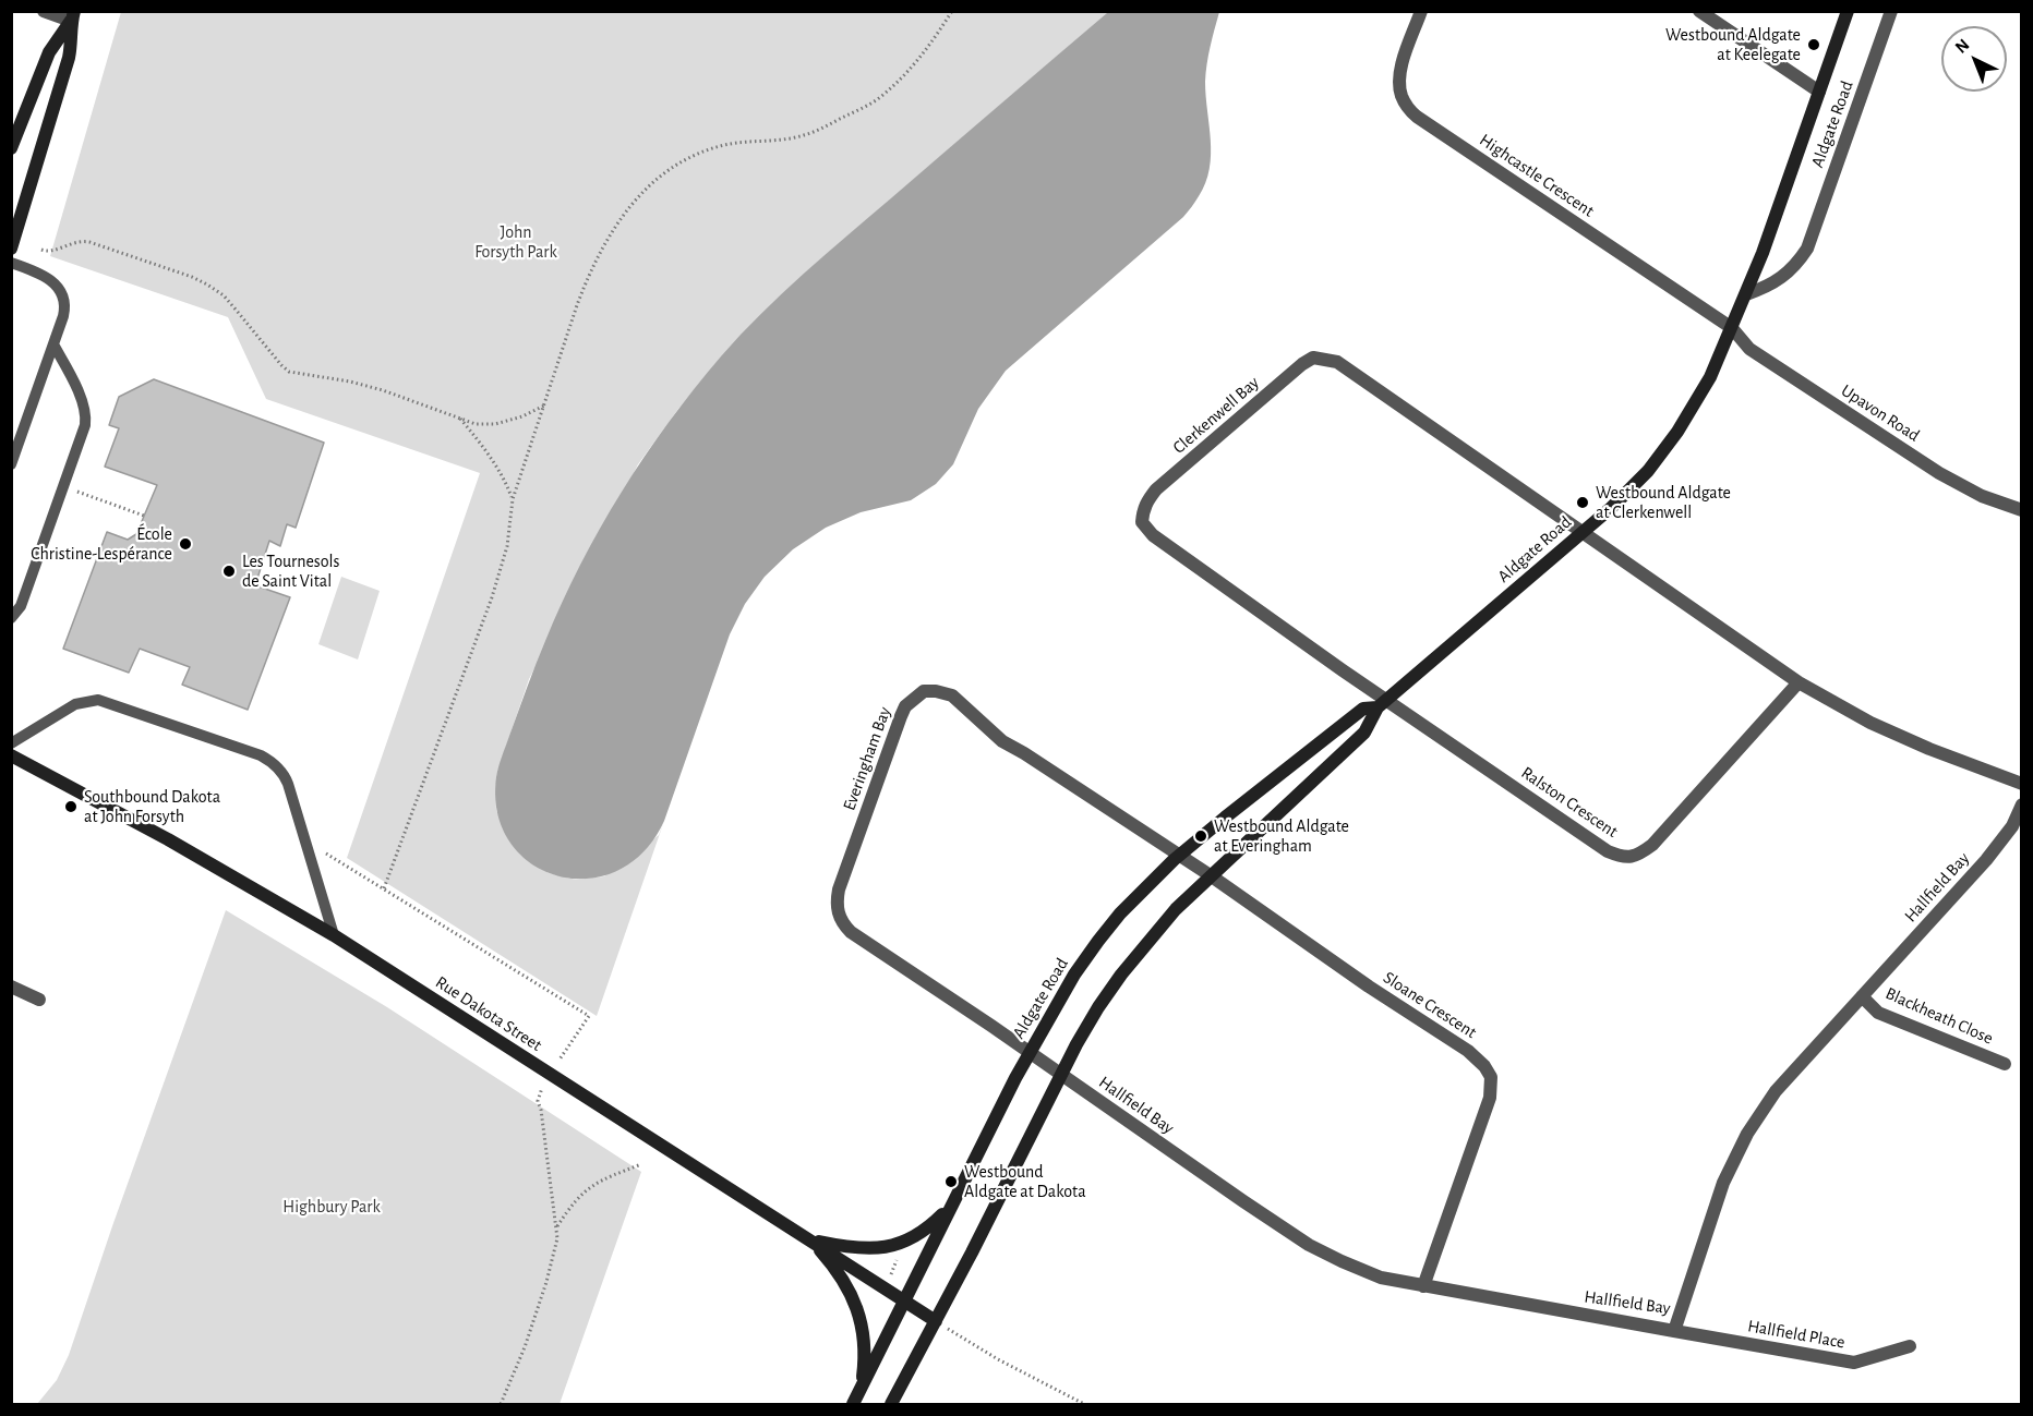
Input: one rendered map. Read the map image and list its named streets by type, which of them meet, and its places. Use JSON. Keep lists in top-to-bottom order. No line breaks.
{"streets":{"street":["Aldgate Road","Highcastle Crescent","Upavon Road","Clerkenwell Bay","Everingham Bay","Ralston Crescent","Hallfield Bay","Sloane Crescent","Rue Dakota Street","Blackheath Close","Hallfield Place"]},"crossings":[["Aldgate Road","Highcastle Crescent"],["Aldgate Road","Upavon Road"],["Aldgate Road","Clerkenwell Bay"],["Aldgate Road","Everingham Bay"],["Aldgate Road","Ralston Crescent"],["Aldgate Road","Hallfield Bay"],["Aldgate Road","Sloane Crescent"],["Aldgate Road","Rue Dakota Street"],["Highcastle Crescent","Upavon Road"],["Clerkenwell Bay","Ralston Crescent"],["Everingham Bay","Hallfield Bay"],["Everingham Bay","Sloane Crescent"],["Hallfield Bay","Sloane Crescent"],["Hallfield Bay","Blackheath Close"],["Hallfield Bay","Hallfield Place"]],"parks":["John Forsyth Park","Highbury Park"],"places":["Westbound Aldgate at Keelegate","Westbound Aldgate at Clerkenwell","École Christine-Lespérance","Les Tournesols de Saint Vital","Southbound Dakota at John Forsyth","Westbound Aldgate at Everingham","Westbound Aldgate at Dakota"],"north":"top left"}
